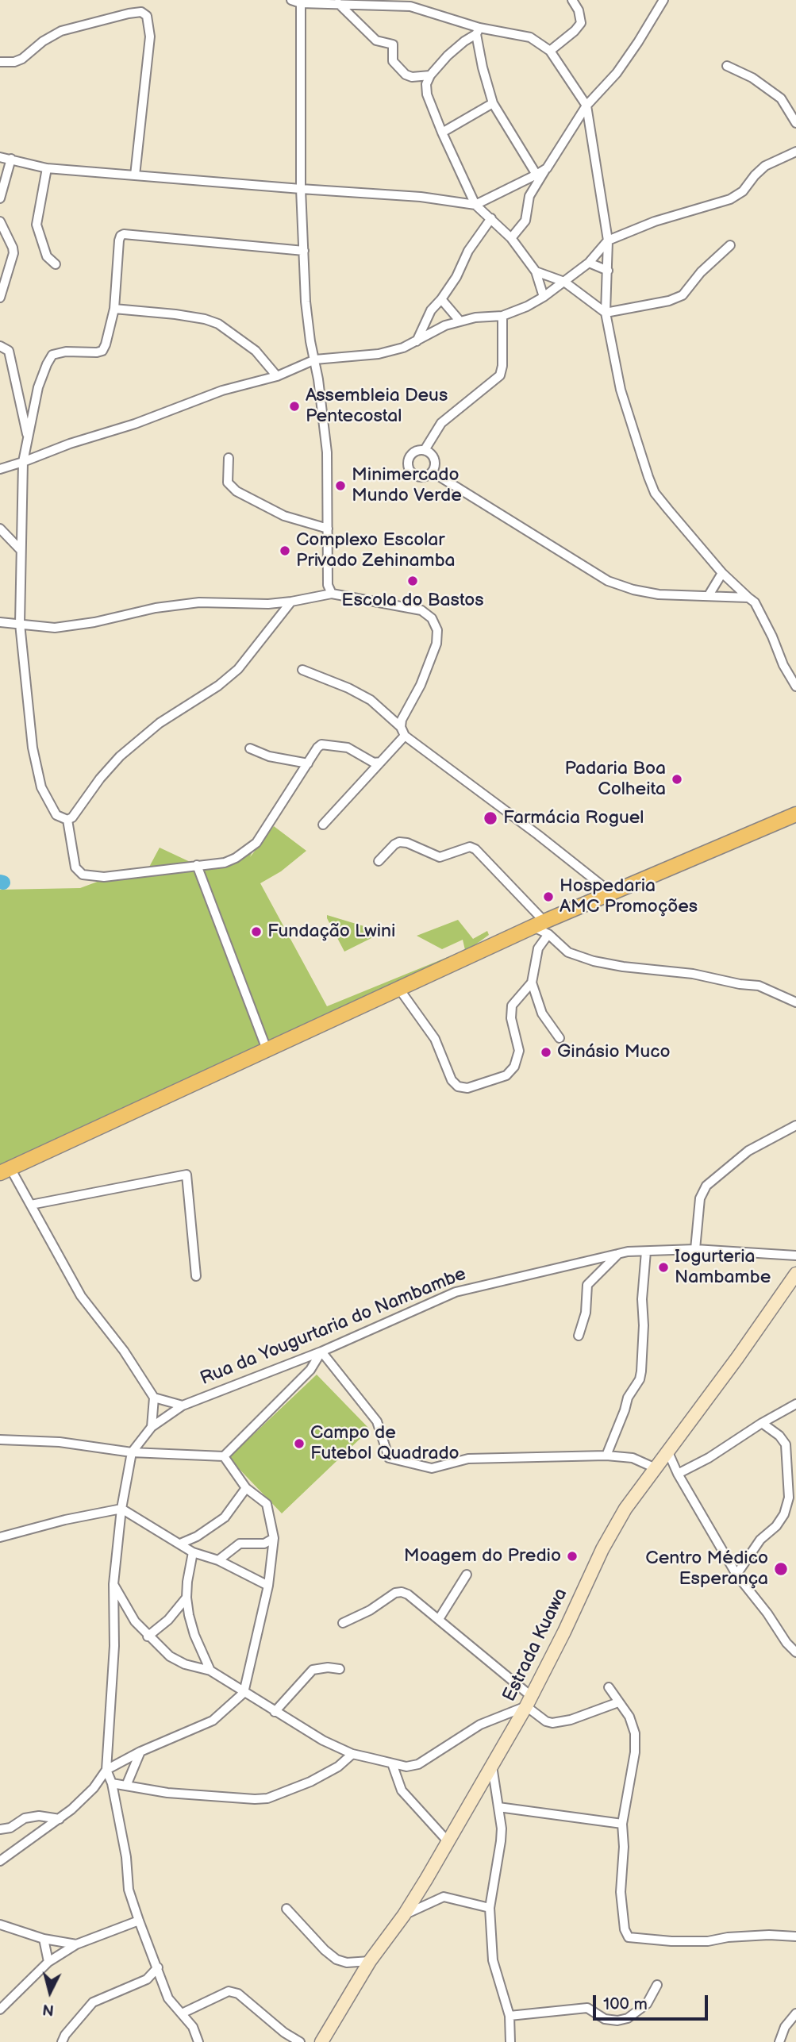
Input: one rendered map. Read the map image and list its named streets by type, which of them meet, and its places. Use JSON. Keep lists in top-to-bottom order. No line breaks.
{"streets":{"street":["Rua da Yougurtaria do Nambambe","Estrada Kuawa"]},"places":["Assembleia Deus Pentecostal","Minimercado Mundo Verde","Complexo Escolar Privado Zehinamba","Escola do Bastos","Padaria Boa Colheita","Farmácia Roguel","Hospedaria AMC Promoções","Fundação Lwini","Ginásio Muco","Iogurteria Nambambe","Campo de Futebol Quadrado","Moagem do Predio","Centro Médico Esperança"],"scale_bar":"100 m","north":"bottom"}
